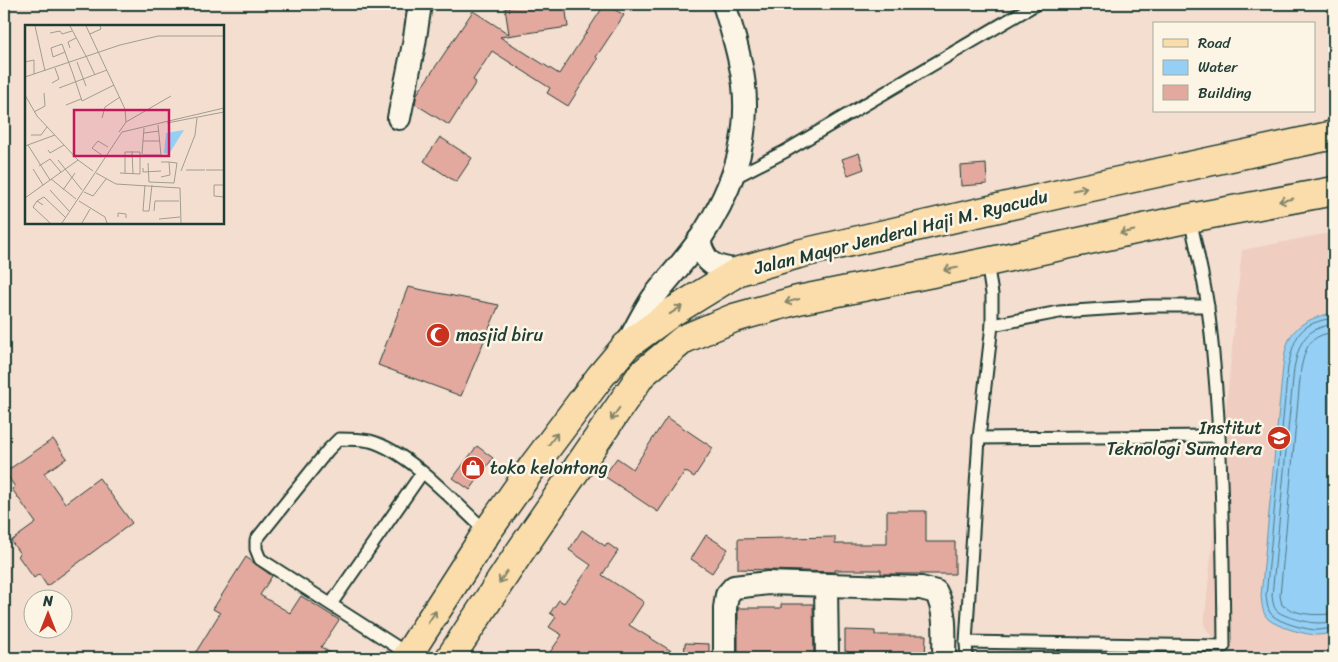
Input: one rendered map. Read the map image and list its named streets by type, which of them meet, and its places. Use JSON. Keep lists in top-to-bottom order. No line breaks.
{"streets":{"main road":["Jalan Mayor Jenderal Haji M. Ryacudu"]},"places":{"mosque":["masjid biru"],"school or university":["Institut Teknologi Sumatera"],"shop":["toko kelontong"]},"legend":["Road","Water","Building"],"north":"top"}
